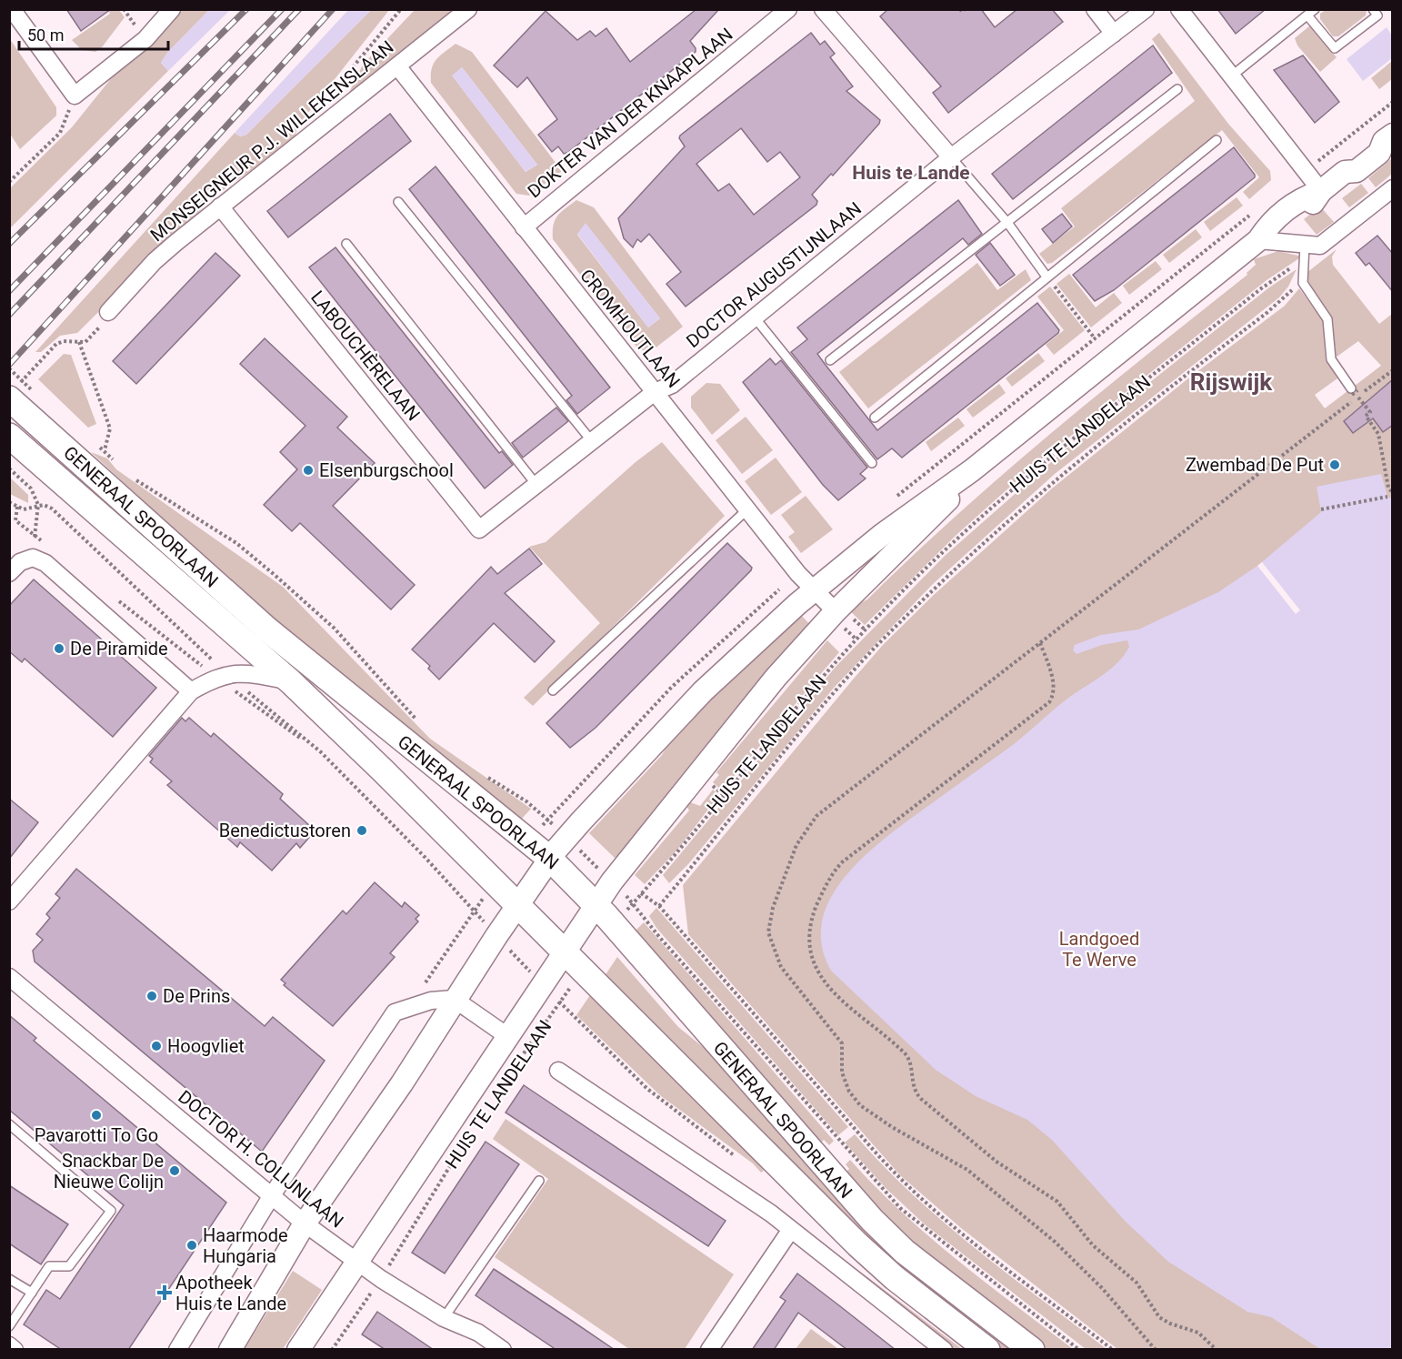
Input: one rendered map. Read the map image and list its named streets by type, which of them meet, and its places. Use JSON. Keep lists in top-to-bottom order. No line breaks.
{"streets":{"main road":["GENERAAL SPOORLAAN"],"street":["DOKTER VAN DER KNAAPLAAN","MONSEIGNEUR P.J. WILLEKENSLAAN","DOCTOR AUGUSTIJNLAAN","CROMHOUTLAAN","LABOUCHÈRELAAN","HUIS TE LANDELAAN","DOCTOR H. COLIJNLAAN"]},"crossings":[["DOKTER VAN DER KNAAPLAAN","CROMHOUTLAAN"],["MONSEIGNEUR P.J. WILLEKENSLAAN","CROMHOUTLAAN"],["MONSEIGNEUR P.J. WILLEKENSLAAN","LABOUCHÈRELAAN"],["DOCTOR AUGUSTIJNLAAN","CROMHOUTLAAN"],["DOCTOR AUGUSTIJNLAAN","LABOUCHÈRELAAN"],["CROMHOUTLAAN","HUIS TE LANDELAAN"],["HUIS TE LANDELAAN","GENERAAL SPOORLAAN"],["HUIS TE LANDELAAN","DOCTOR H. COLIJNLAAN"]],"districts":["Huis te Lande","Rijswijk"],"parks":["Landgoed Te Werve"],"places":{"other":["Zwembad De Put","Elsenburgschool","De Piramide","Benedictustoren","De Prins","Hoogvliet","Pavarotti To Go","Snackbar De Nieuwe Colijn","Haarmode Hungaria"],"health":["Apotheek Huis te Lande"]},"scale_bar":"50 m"}
